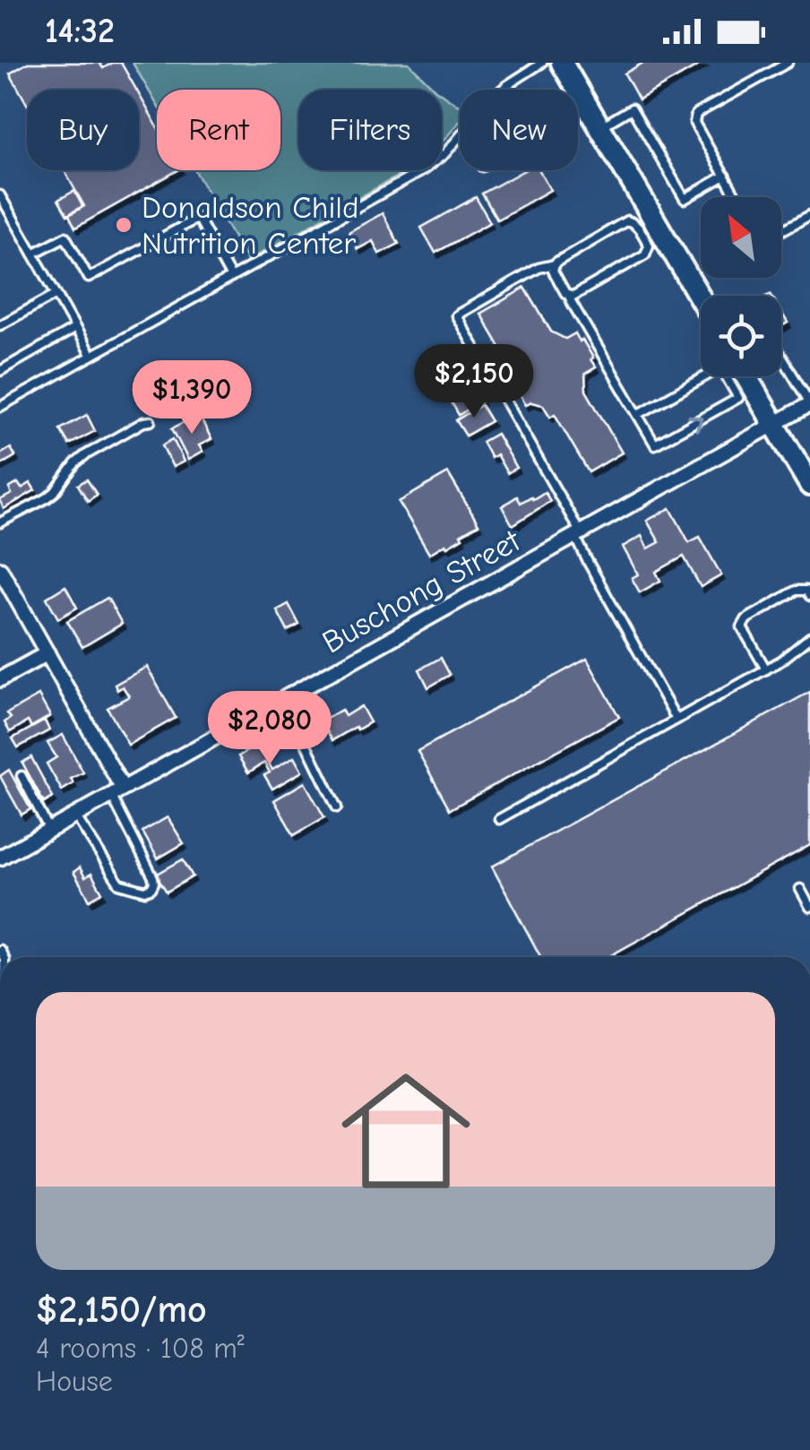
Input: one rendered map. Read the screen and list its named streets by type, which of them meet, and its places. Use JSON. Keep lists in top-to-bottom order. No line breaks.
{"streets":{"street":["Buschong Street"]},"places":["Donaldson Child Nutrition Center"],"north":"top left","page":{"status":"14:32","chip":["Buy","Rent","Filters","New"],"price":["$2,150","$1,390","$2,080"],"list":[{"name":"$2,150/mo","note":"4 rooms · 108 m² · House"}]}}
